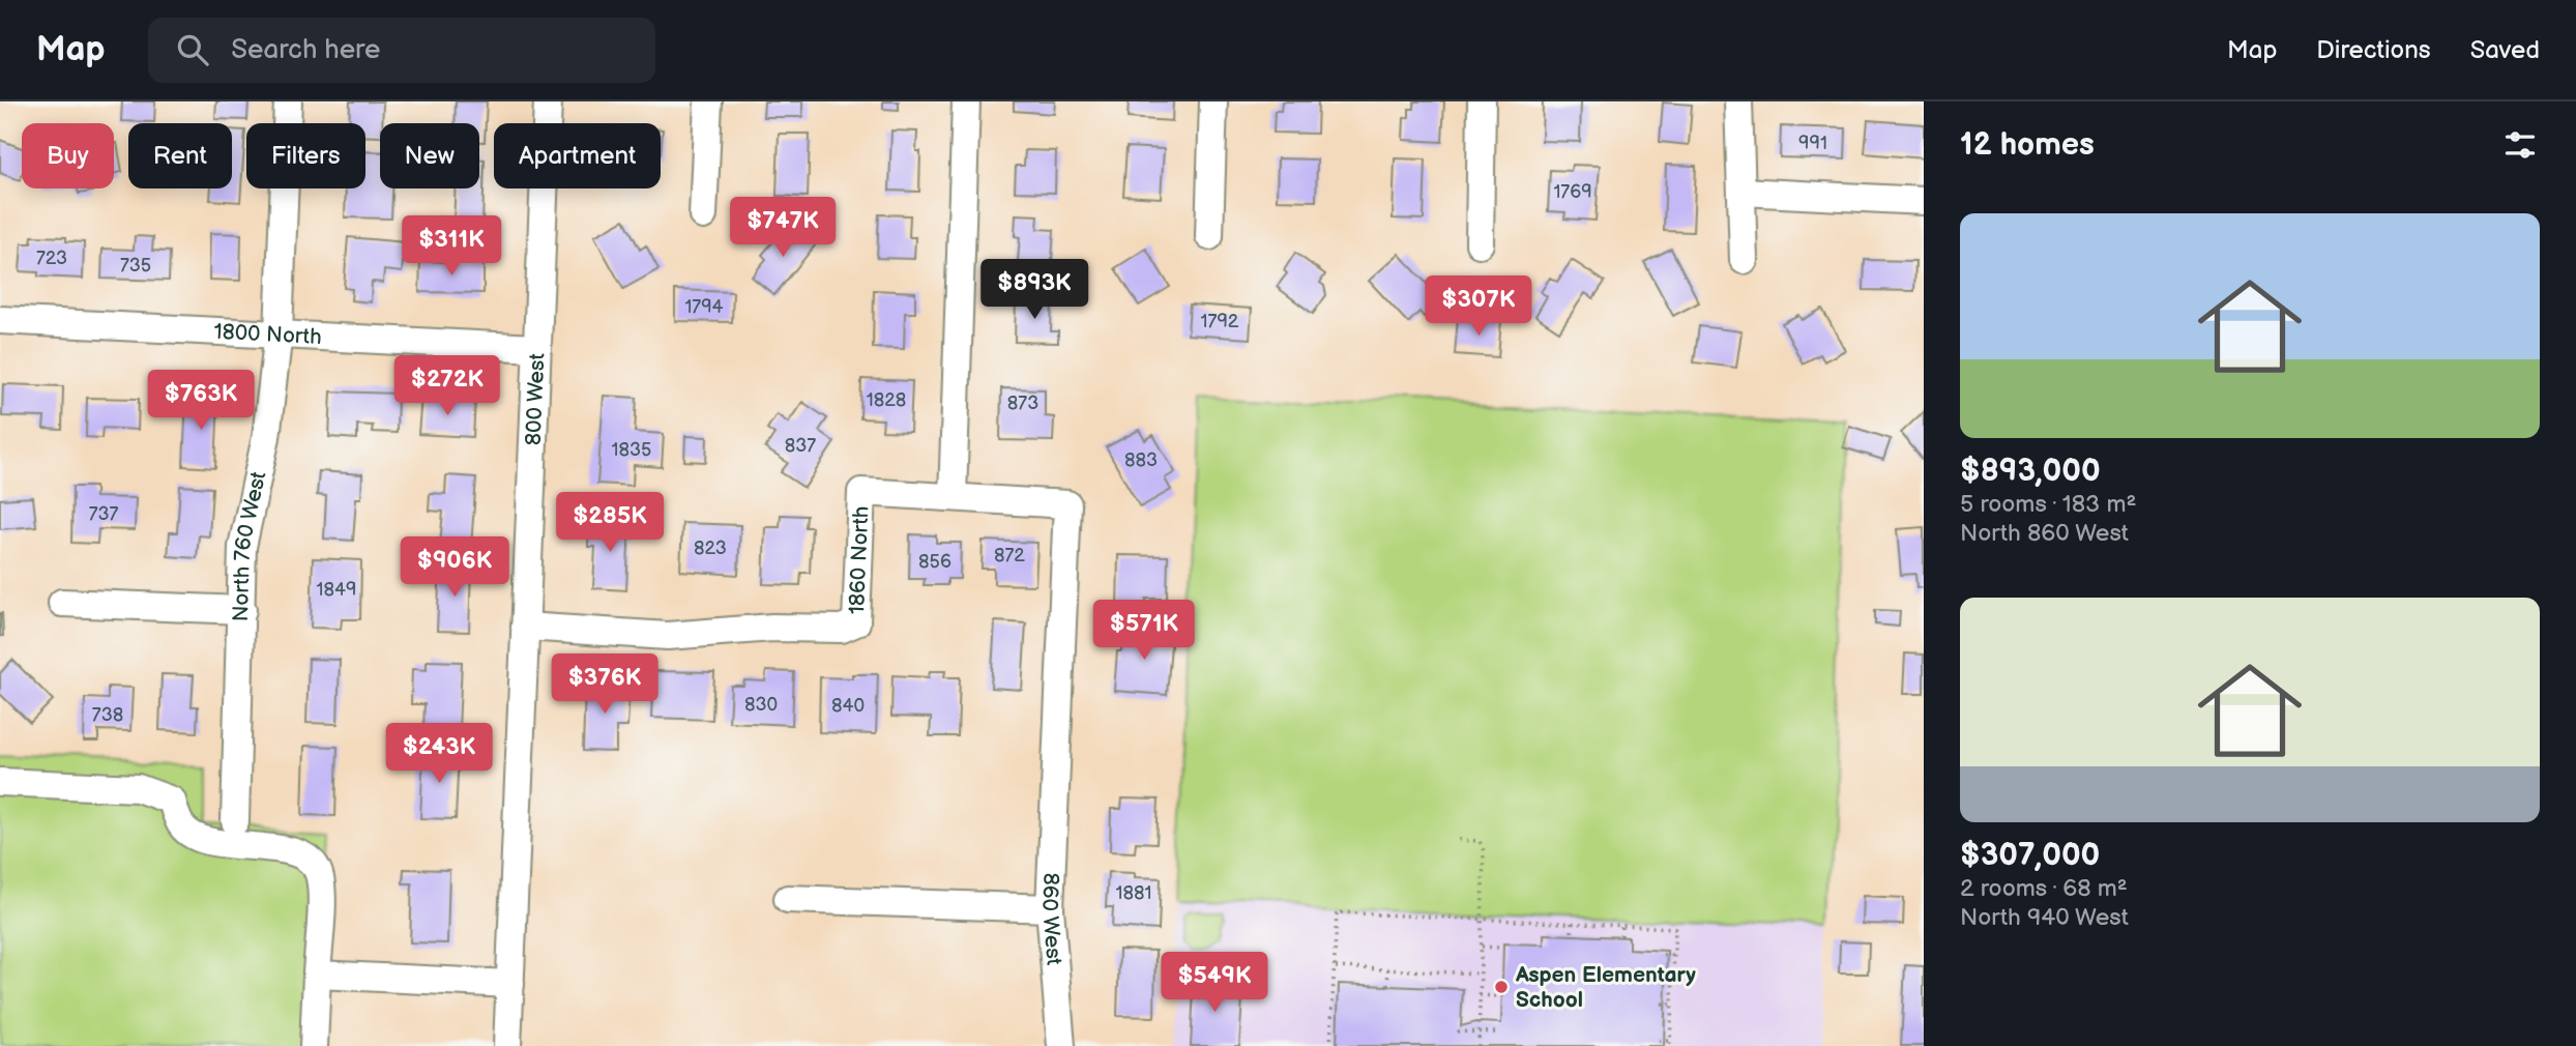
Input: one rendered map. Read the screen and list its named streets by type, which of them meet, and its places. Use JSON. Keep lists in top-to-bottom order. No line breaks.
{"streets":{"street":["1800 North","800 West","North 760 West","1860 North","860 West"]},"crossings":[["1800 North","800 West"],["1800 North","North 760 West"],["800 West","1860 North"],["1860 North","860 West"]],"places":["Aspen Elementary School"],"house_numbers":["991","1769","723","735","1794","1792","1828","873","837","1835","883","737","823","872","856","1849","830","840","738","1881"],"page":{"header":"Map","search":"Search here","nav":["Map","Directions","Saved"],"heading":"12 homes","chip":["Buy","Rent","Filters","New","Apartment"],"list":[{"name":"$893,000","note":"5 rooms · 183 m² · North 860 West"},{"name":"$307,000","note":"2 rooms · 68 m² · North 940 West"}],"price":["$747K","$311K","$893K","$307K","$272K","$763K","$285K","$906K","$571K","$376K","$243K","$549K"]}}
